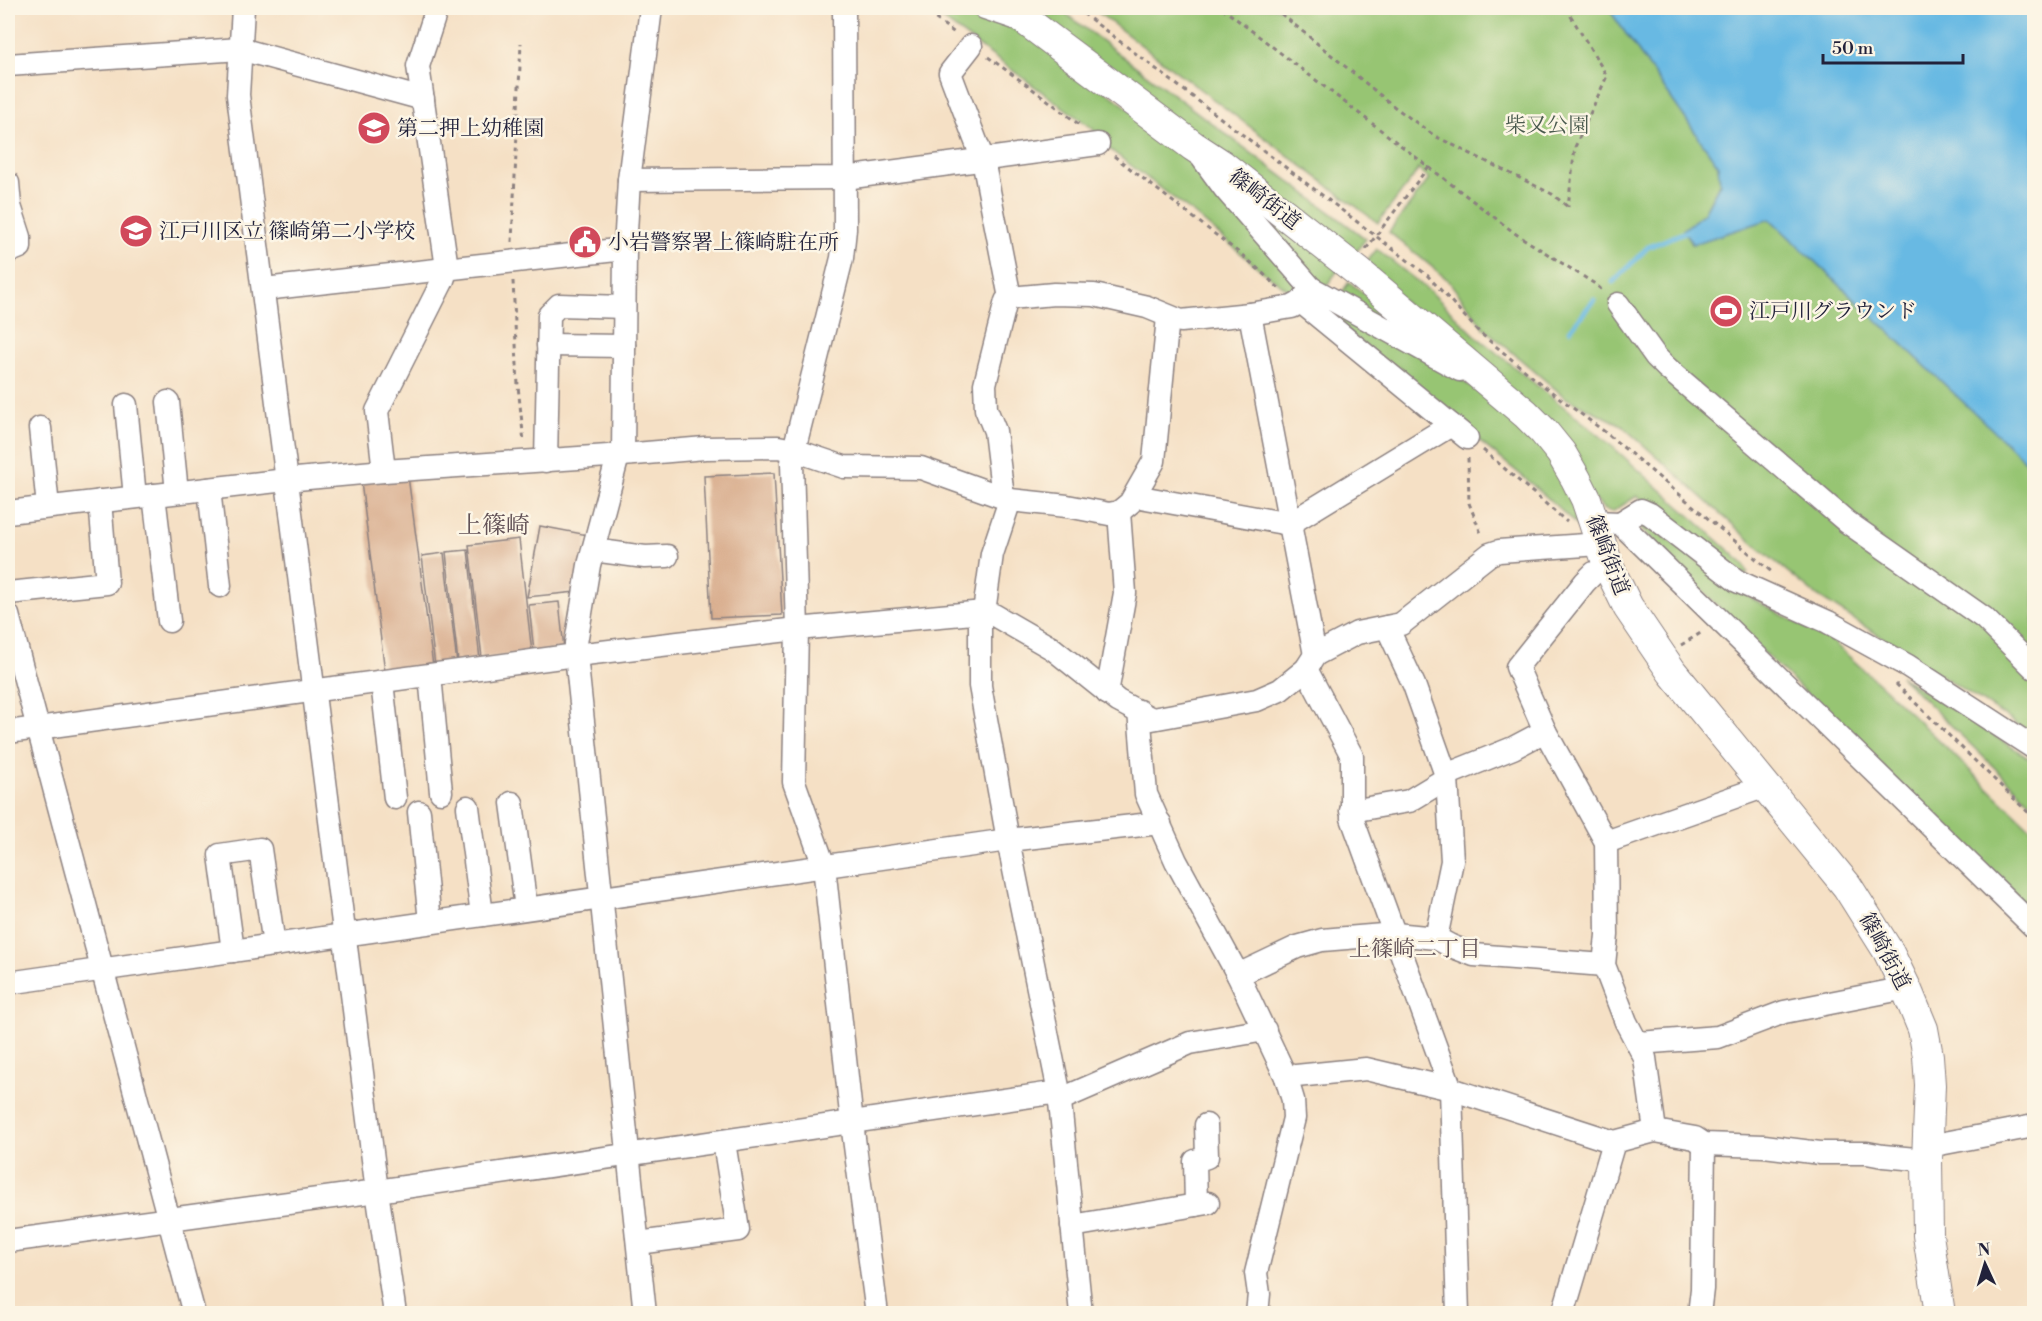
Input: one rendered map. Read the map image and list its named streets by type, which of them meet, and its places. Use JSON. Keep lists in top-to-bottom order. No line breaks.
{"streets":{"main road":["篠崎街道"]},"districts":["上篠崎","上篠崎二丁目"],"parks":["柴又公園"],"places":{"school or university":["第二押上幼稚園","江戸川区立 篠崎第二小学校"],"public building":["小岩警察署上篠崎駐在所"],"sports":["江戸川グラウンド"]},"scale_bar":"50 m","north":"top"}
